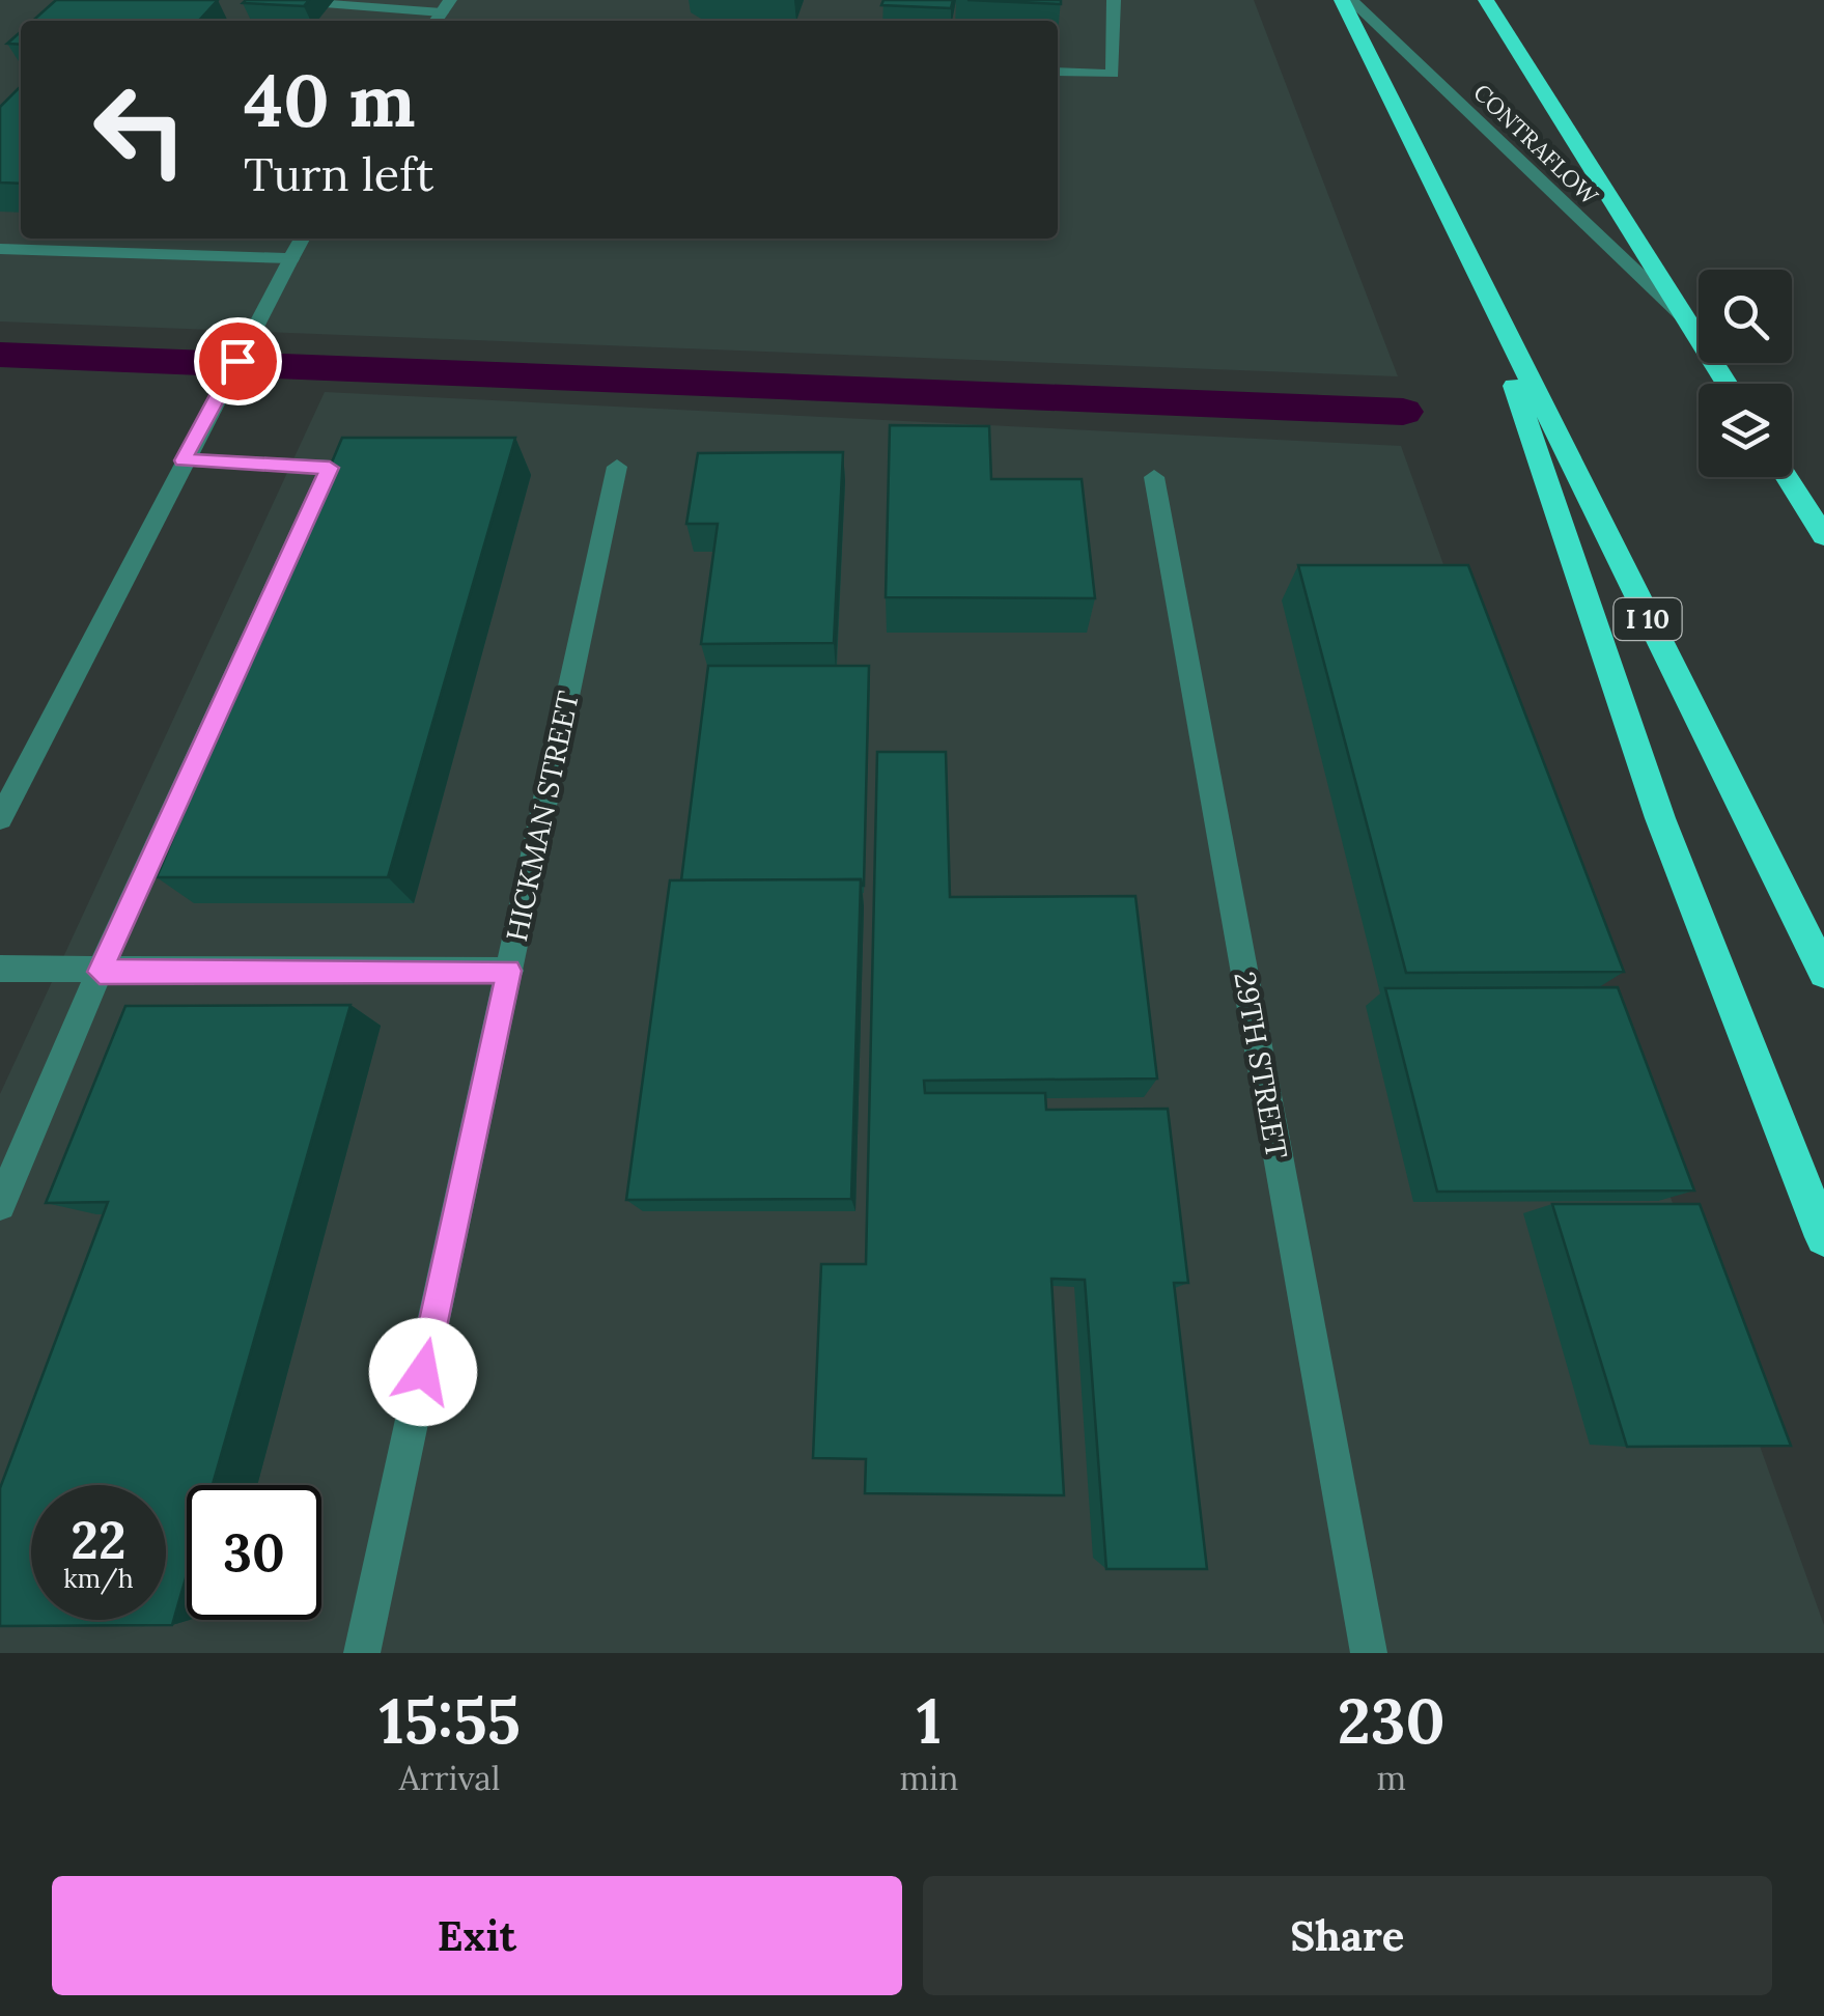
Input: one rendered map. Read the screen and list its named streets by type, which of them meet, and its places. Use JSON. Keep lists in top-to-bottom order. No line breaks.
{"streets":{"highway":["I 10"],"street":["CONTRAFLOW","HICKMAN STREET","29TH STREET"]},"page":{"turn":["40 m","Turn left"],"speed":"22 km/h","limit":"30","eta":["15:55","Arrival","1","min","230","m"],"buttons":["Exit","Share"]}}
